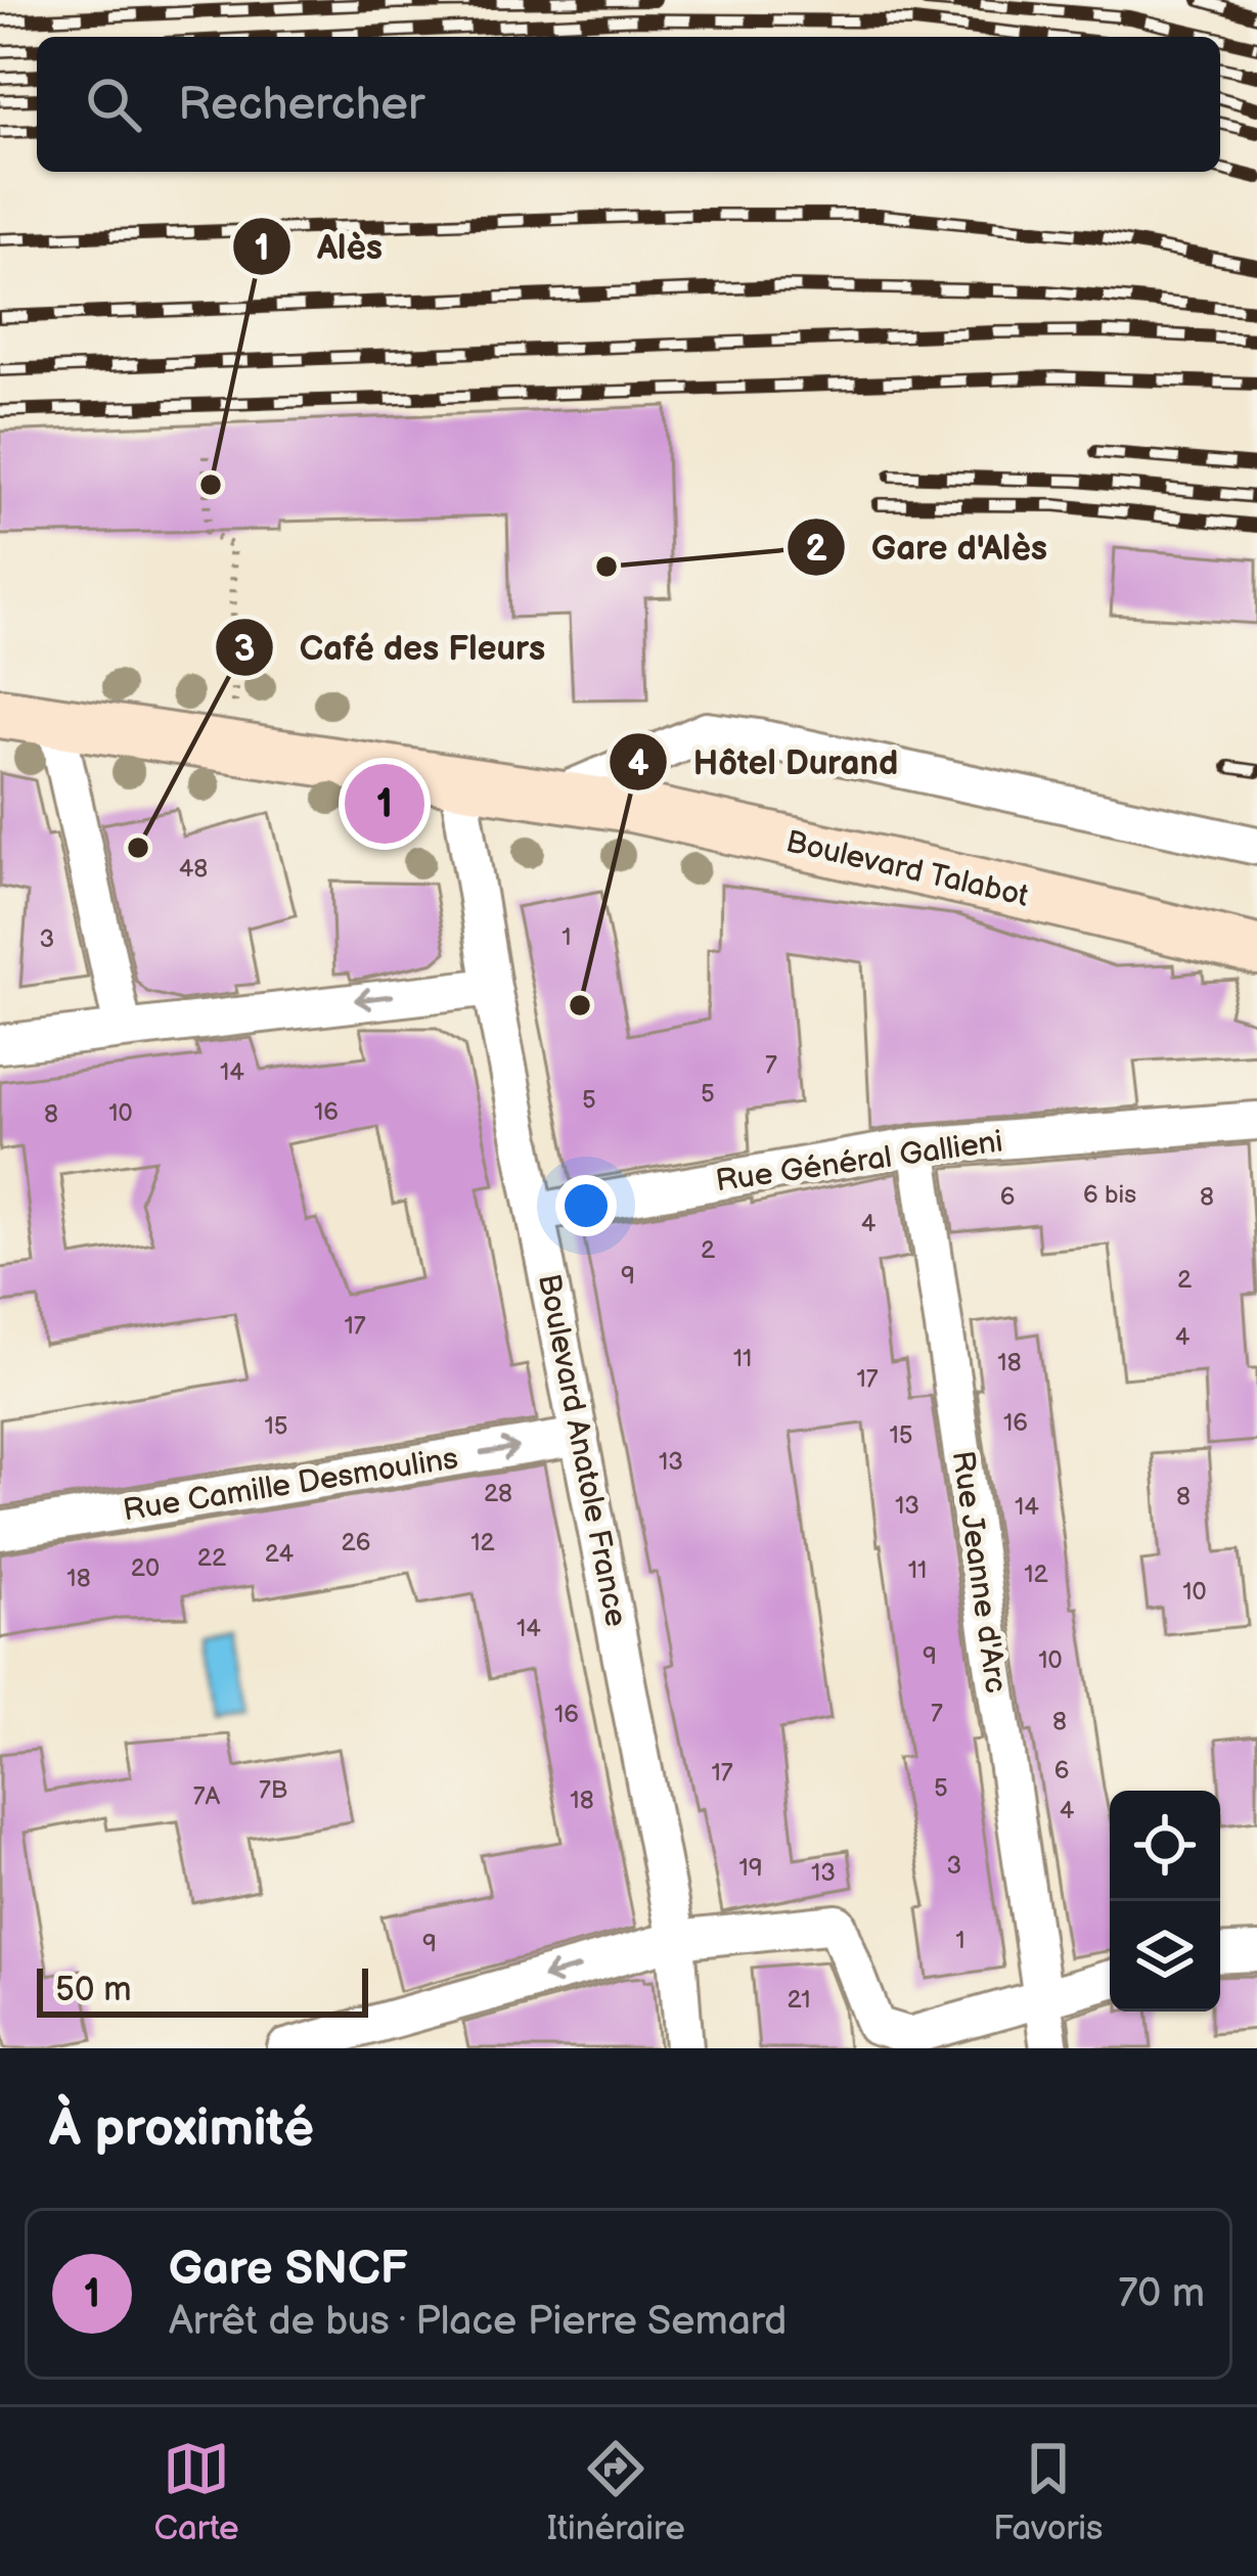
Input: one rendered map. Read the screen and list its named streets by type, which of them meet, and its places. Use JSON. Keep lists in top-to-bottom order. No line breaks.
{"streets":{"main road":["Boulevard Talabot"],"street":["Rue Général Gallieni","Boulevard Anatole France","Rue Camille Desmoulins","Rue Jeanne d'Arc"]},"crossings":[["Boulevard Talabot","Boulevard Anatole France"],["Rue Général Gallieni","Boulevard Anatole France"],["Rue Général Gallieni","Rue Jeanne d'Arc"],["Boulevard Anatole France","Rue Camille Desmoulins"]],"one_way":["Rue Camille Desmoulins"],"places":["Alès","Gare d'Alès","Café des Fleurs","Hôtel Durand"],"house_numbers":["48","1","3","7","14","5","5","16","10","8","6 bis","6","8","4","2","9","2","17","4","11","18","17","16","15","15","13","28","8","13","14","26","12","24","22","20","11","12","18","10","14","9","10","7","16","8","6","17","5","7B","7A","18","4","3","19","13","1","9","21"],"scale_bar":"50 m","page":{"search":"Rechercher","pins":"1","scale":"50 m","heading":"À proximité","list":[{"mark":"1","name":"Gare SNCF","note":"Arrêt de bus · Place Pierre Semard","value":"70 m"}],"nav":["Carte","Itinéraire","Favoris"]}}
